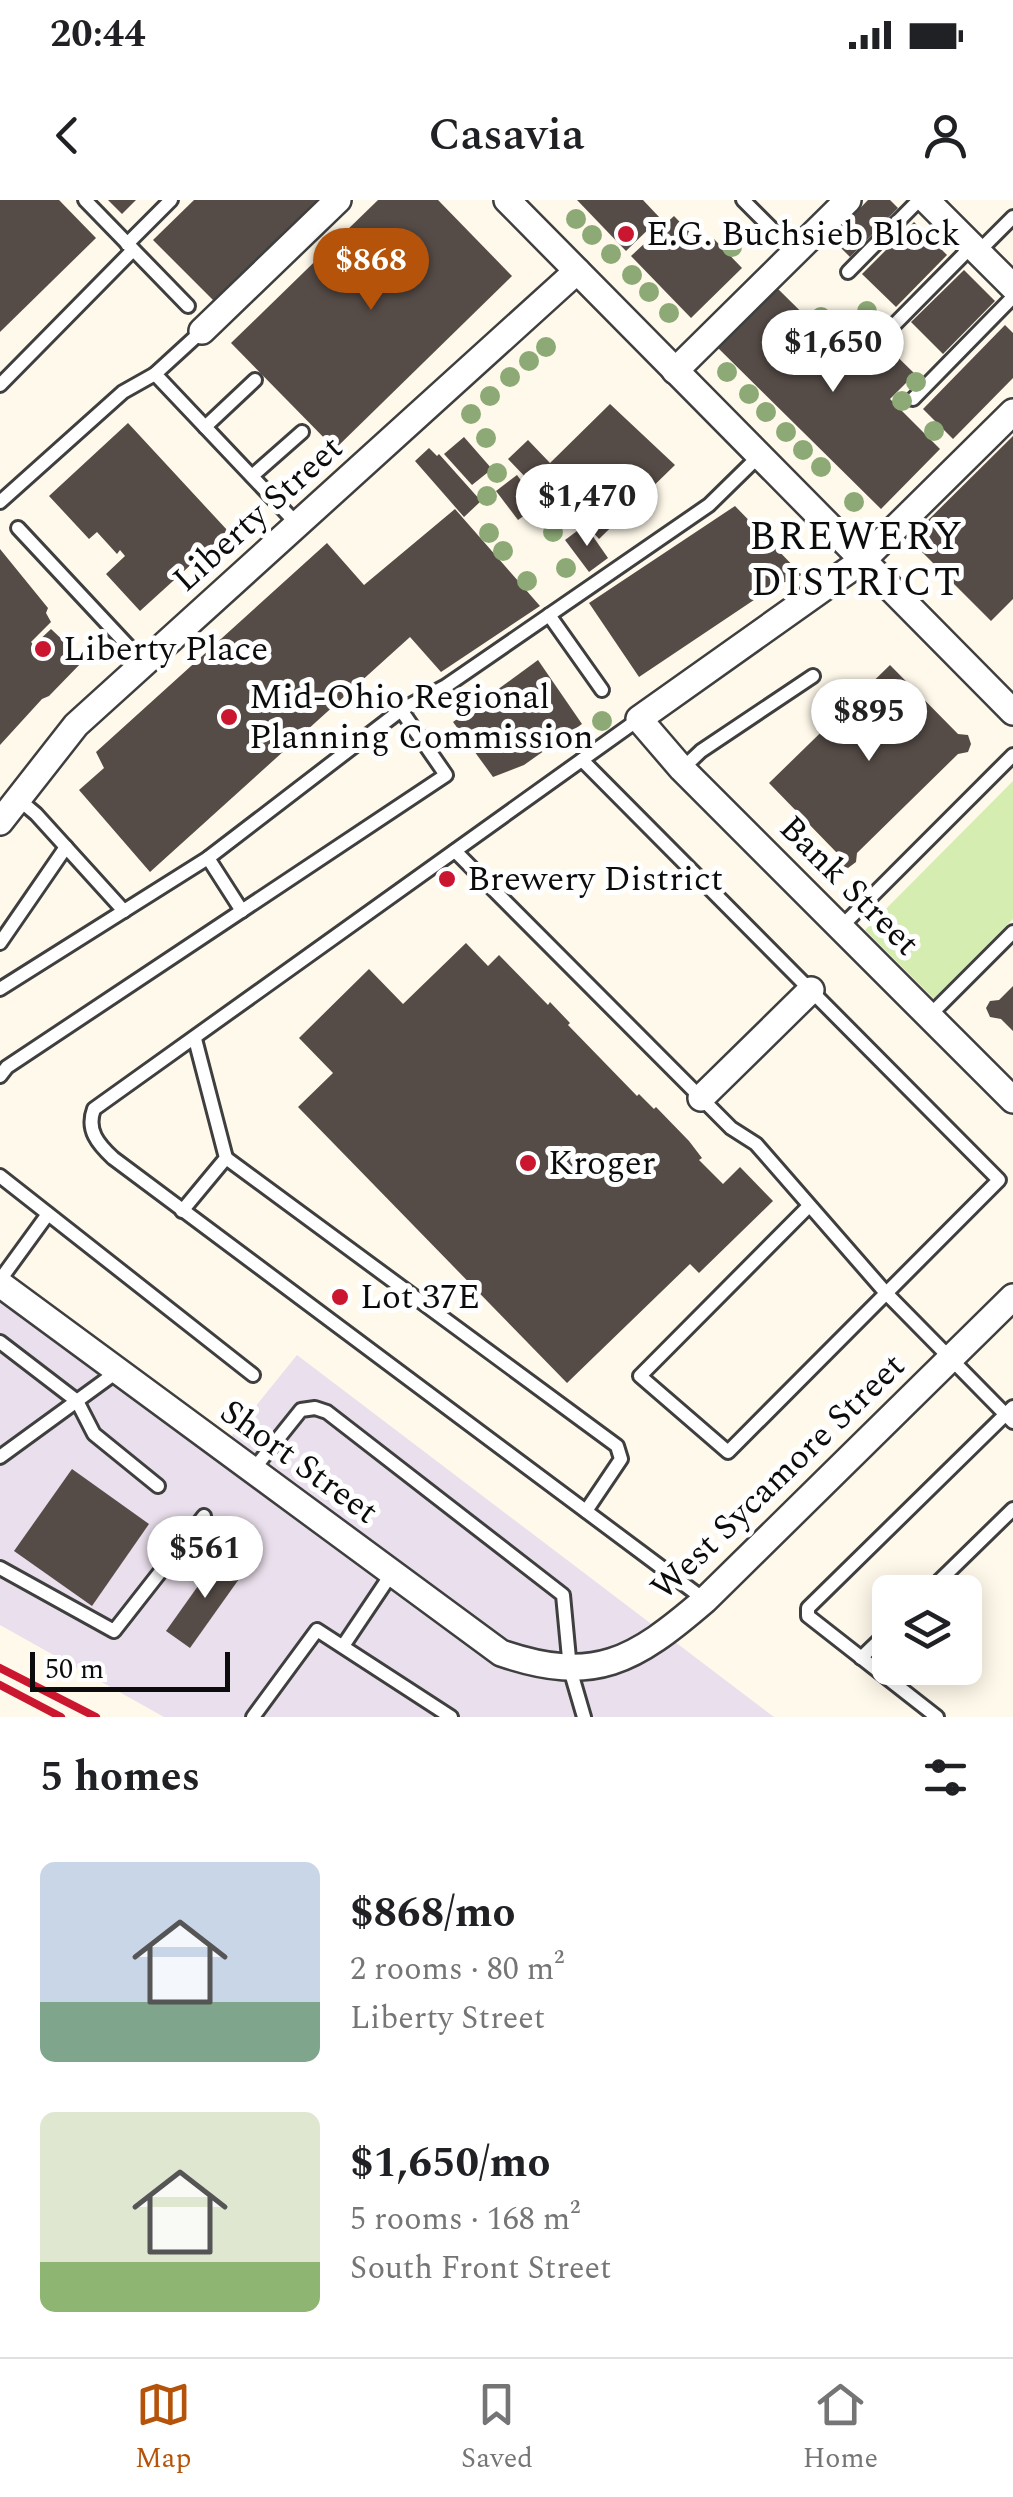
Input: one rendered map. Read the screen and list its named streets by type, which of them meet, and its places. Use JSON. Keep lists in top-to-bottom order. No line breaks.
{"streets":{"street":["Liberty Street","Bank Street","Short Street","West Sycamore Street"]},"crossings":[["Short Street","West Sycamore Street"]],"districts":["BREWERY DISTRICT"],"places":["E.G. Buchsieb Block","Liberty Place","Mid-Ohio Regional Planning Commission","Brewery District","Kroger","Lot 37E"],"scale_bar":"50 m","page":{"status":"20:44","header":"Casavia","price":["$868","$1,650","$1,470","$895","$561"],"scale":"50 m","heading":"5 homes","list":[{"name":"$868/mo","note":"2 rooms · 80 m² · Liberty Street"},{"name":"$1,650/mo","note":"5 rooms · 168 m² · South Front Street"}],"tabs":["Map","Saved","Home"]}}
